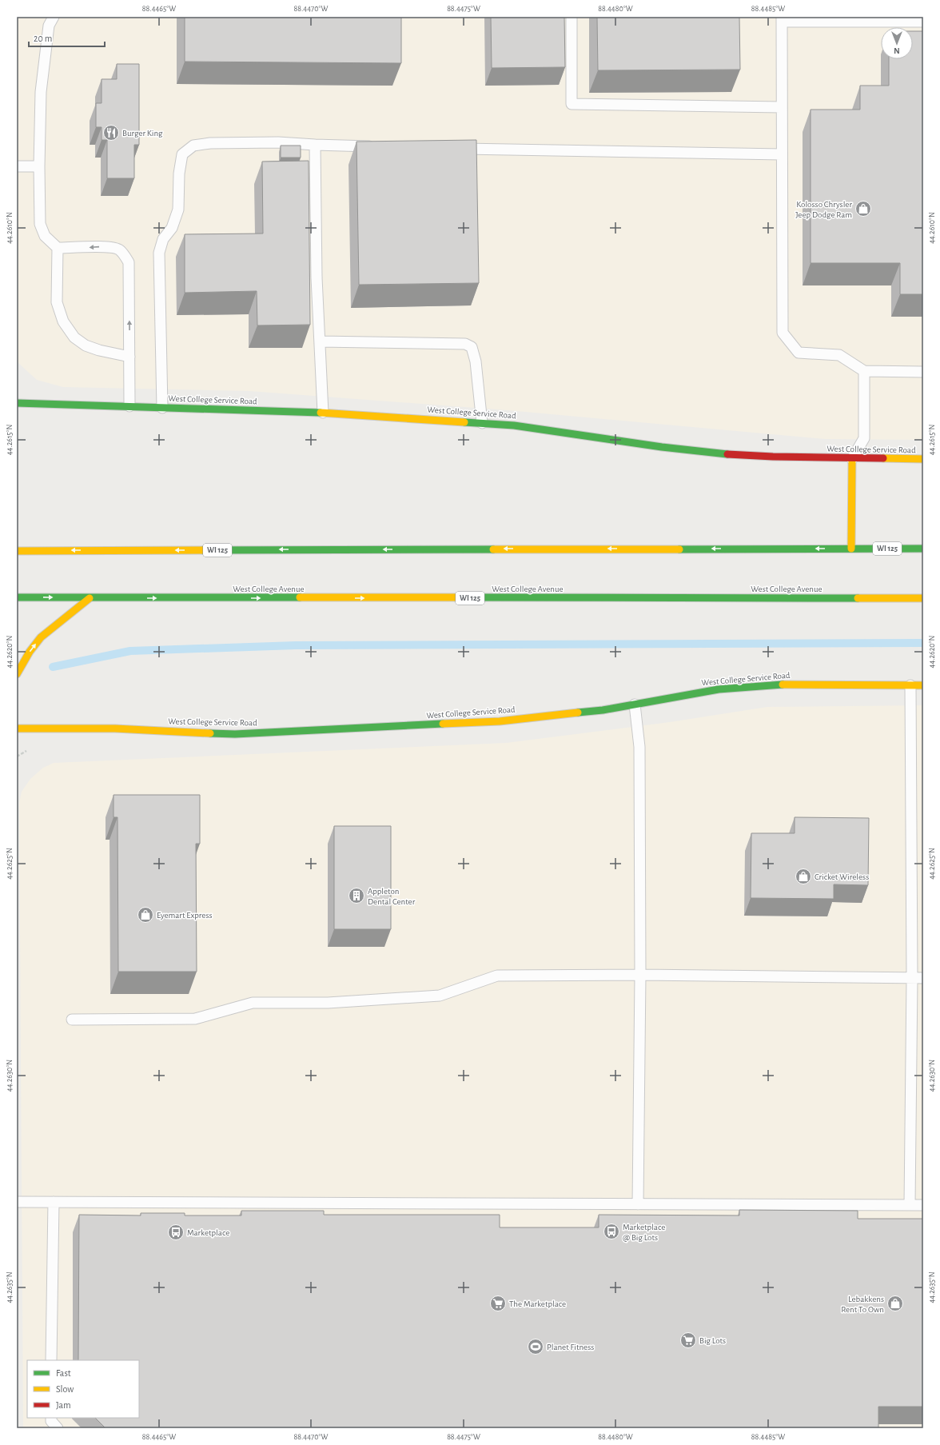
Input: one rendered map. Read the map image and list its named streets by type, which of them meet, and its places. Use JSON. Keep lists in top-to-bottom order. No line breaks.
{"streets":{"main road":["West College Service Road","WI 125","West College Avenue"]},"places":{"restaurant":["Burger King"],"shop":["Kolosso Chrysler Jeep Dodge Ram","Cricket Wireless","Eyemart Express","Lebakkens Rent To Own"],"building":["Appleton Dental Center"],"bus stop":["Marketplace @ Big Lots","Marketplace"],"supermarket":["The Marketplace","Big Lots"],"sports":["Planet Fitness"]},"legend":["Fast","Slow","Jam"],"scale_bar":"20 m","north":"bottom","coordinates":["88.4465°W","88.4470°W","88.4475°W","88.4480°W","88.4485°W","44.2610°N","44.2615°N","44.2620°N","44.2625°N","44.2630°N","44.2635°N"]}
